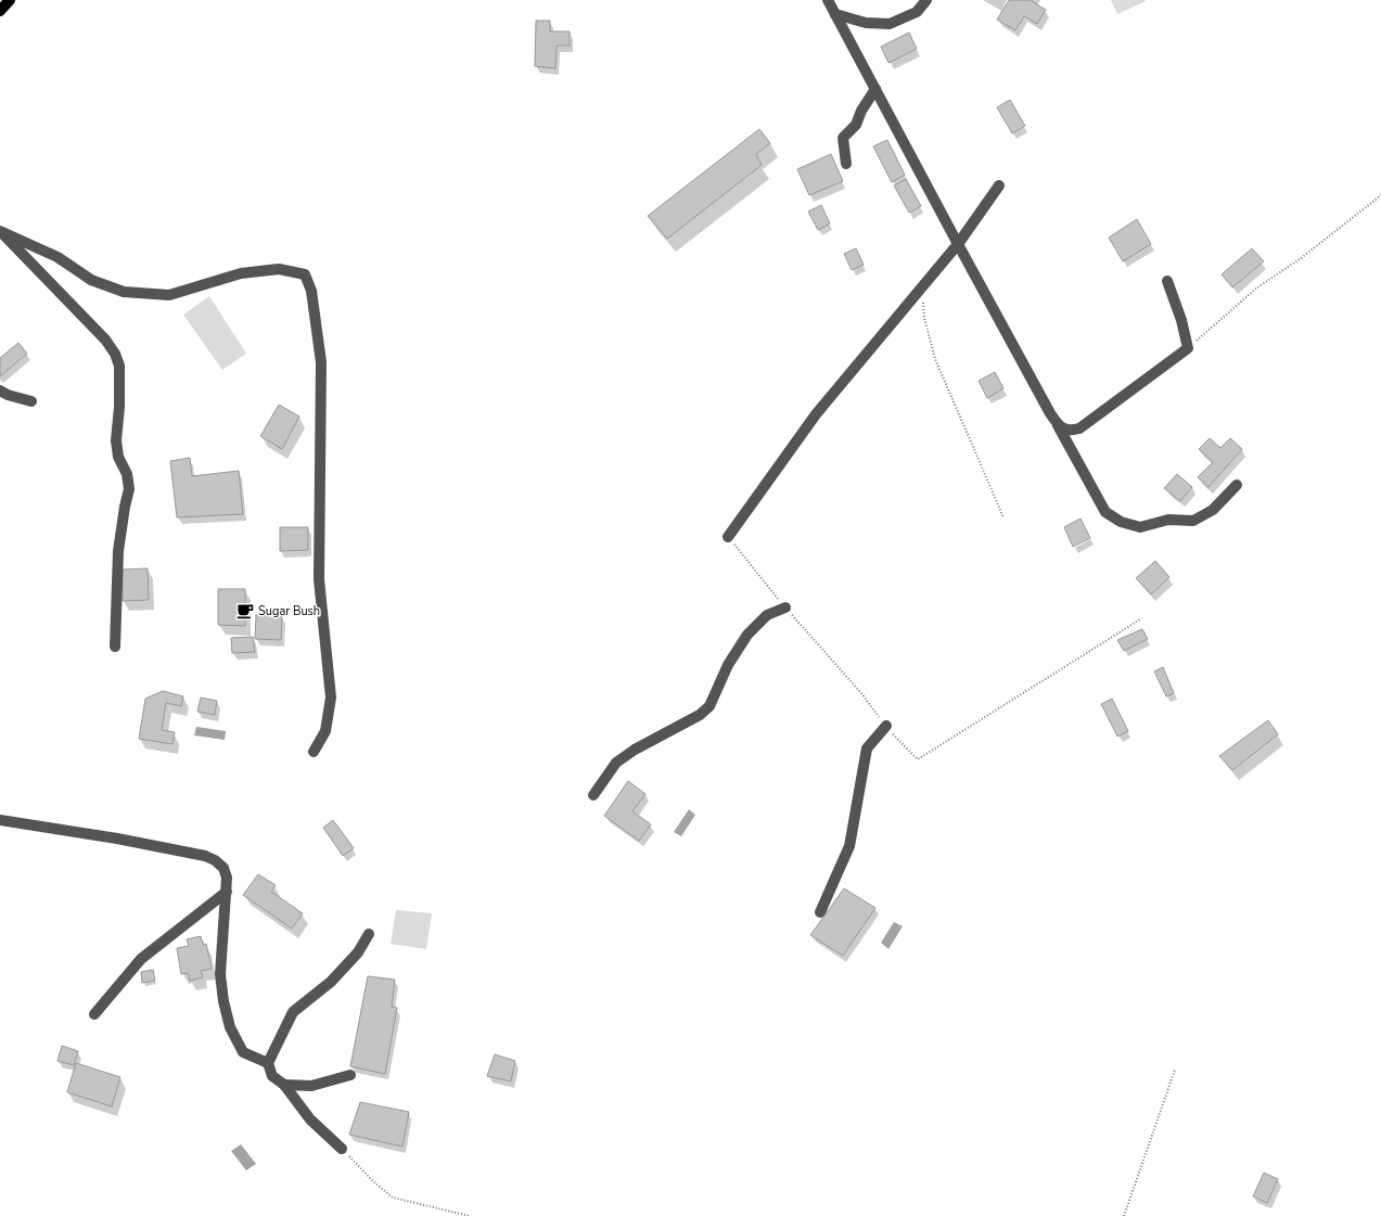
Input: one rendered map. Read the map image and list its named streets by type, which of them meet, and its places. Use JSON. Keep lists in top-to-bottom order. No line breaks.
{"places":{"cafe":["Sugar Bush"]}}
